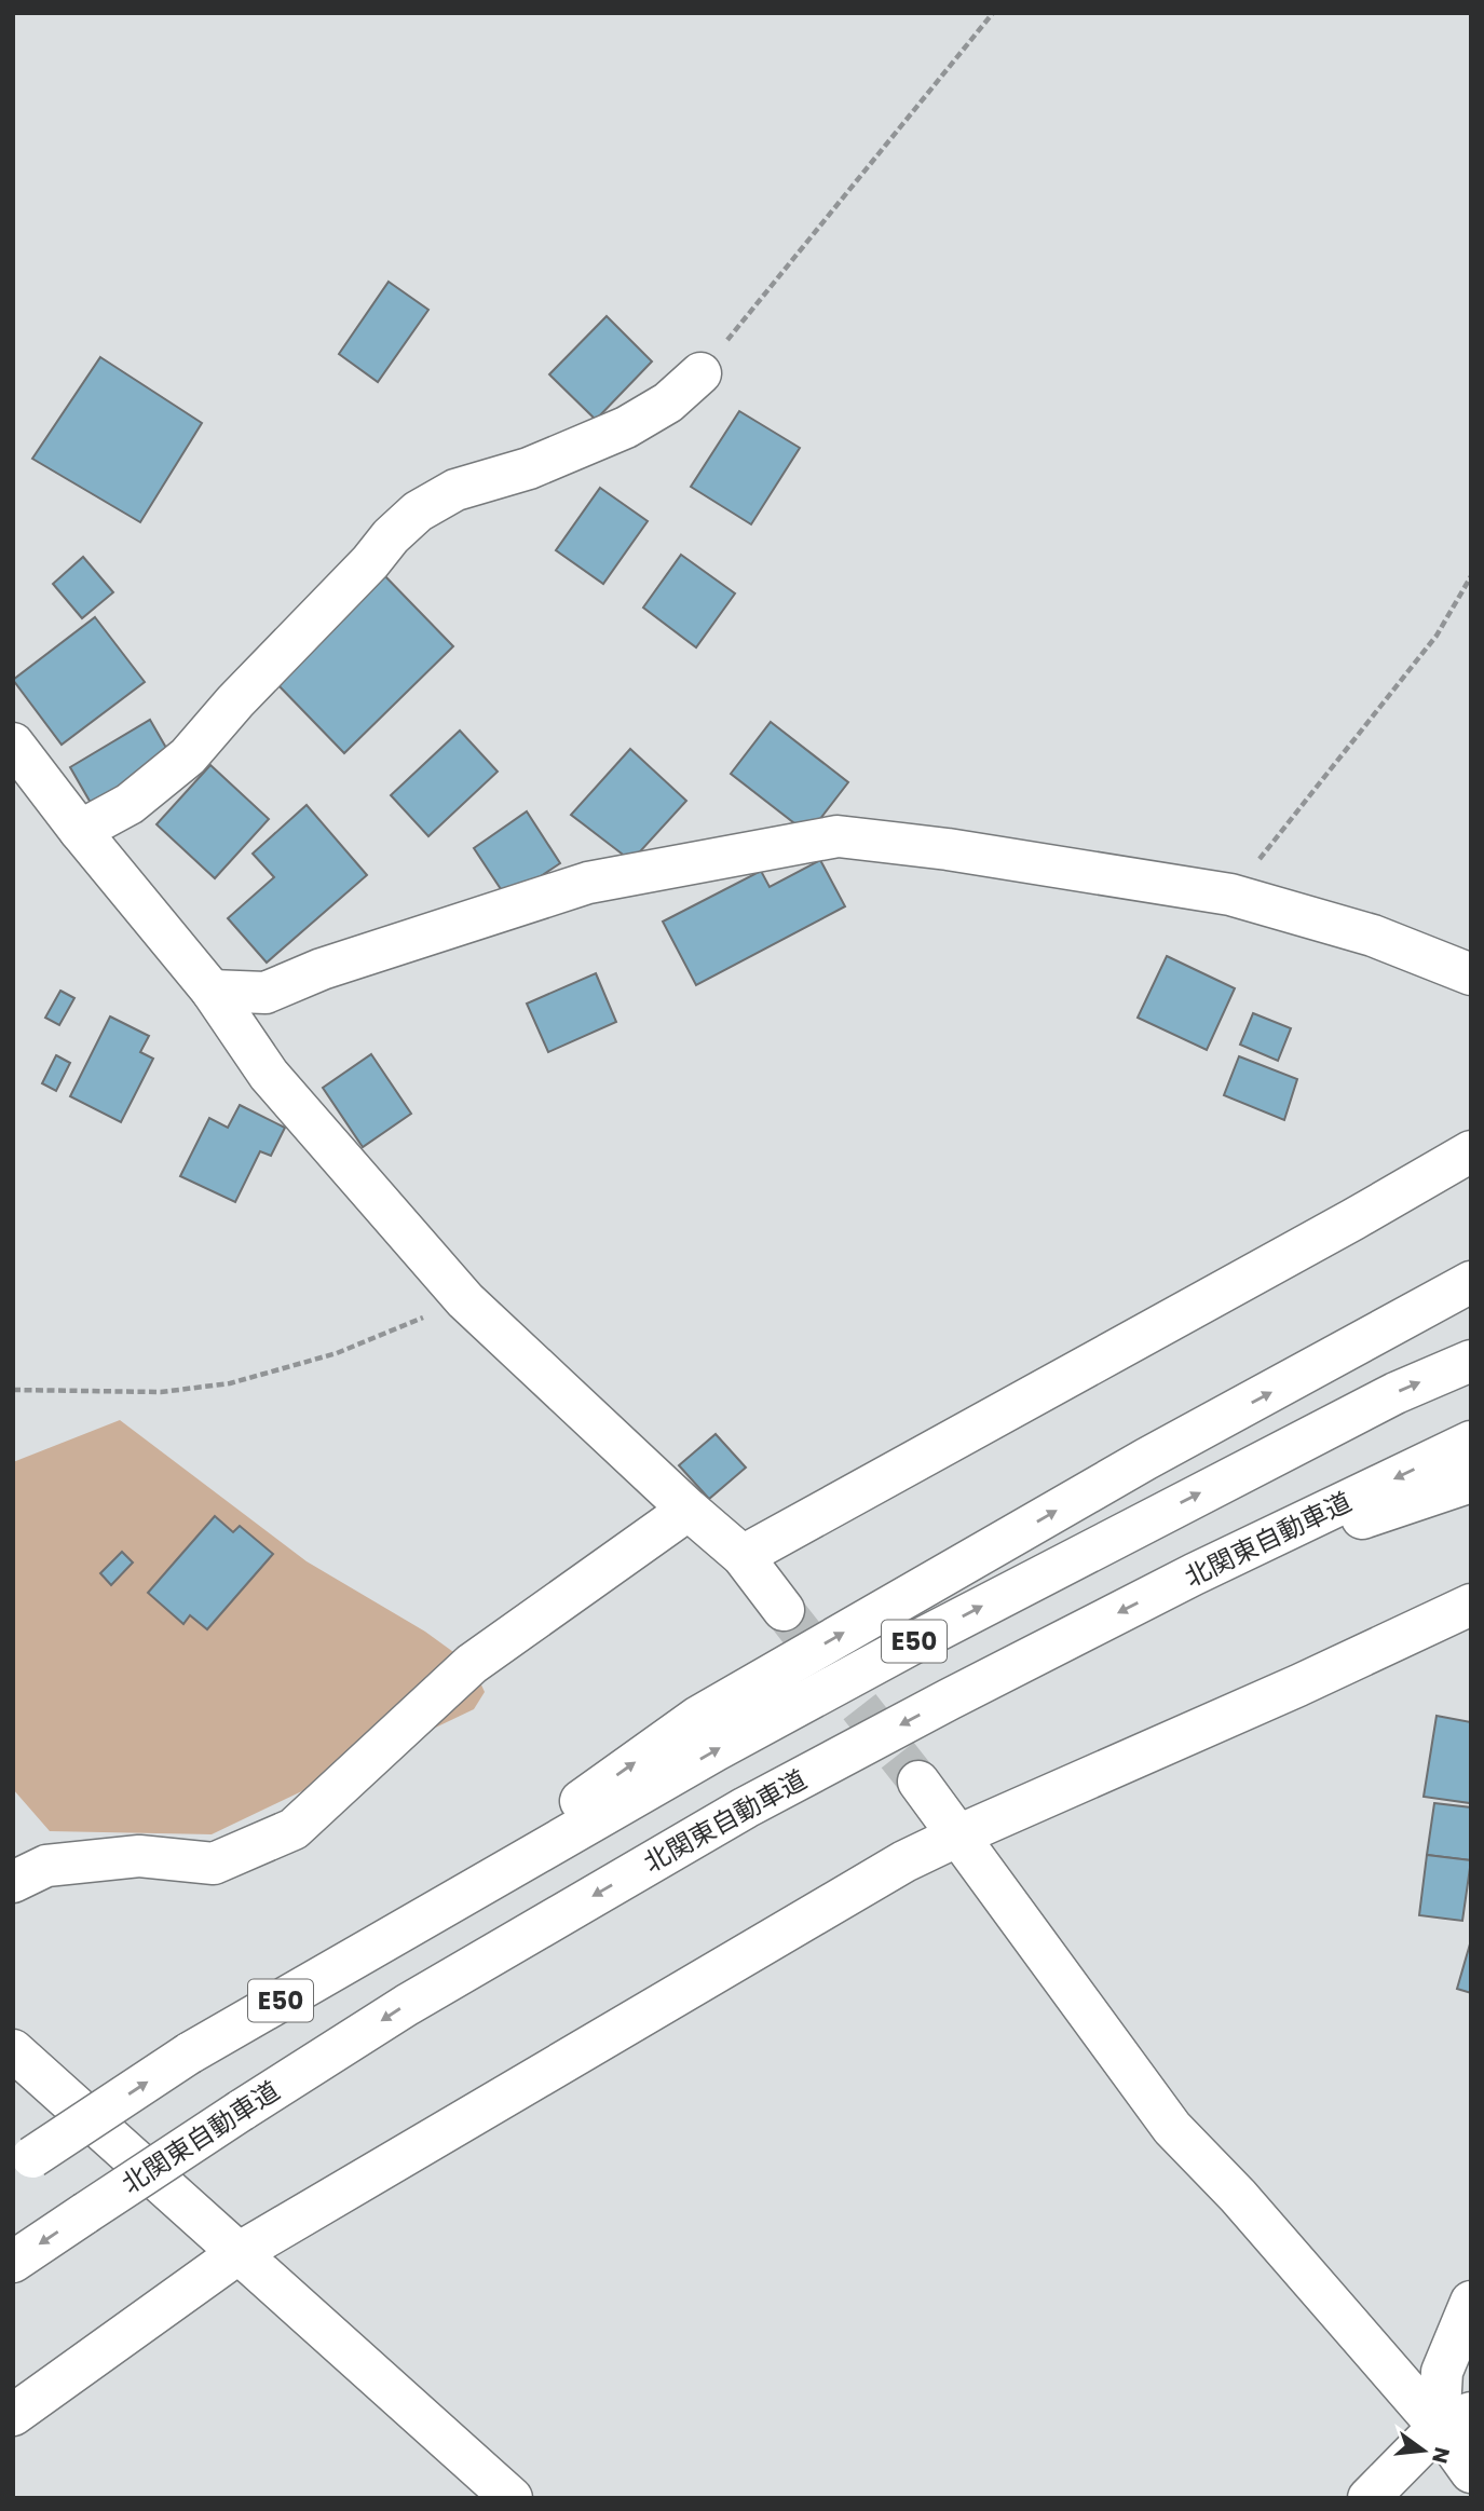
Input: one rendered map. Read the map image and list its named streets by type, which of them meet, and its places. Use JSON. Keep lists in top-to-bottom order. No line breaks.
{"streets":{"main road":["北関東自動車道","E50"]},"north":"right"}
